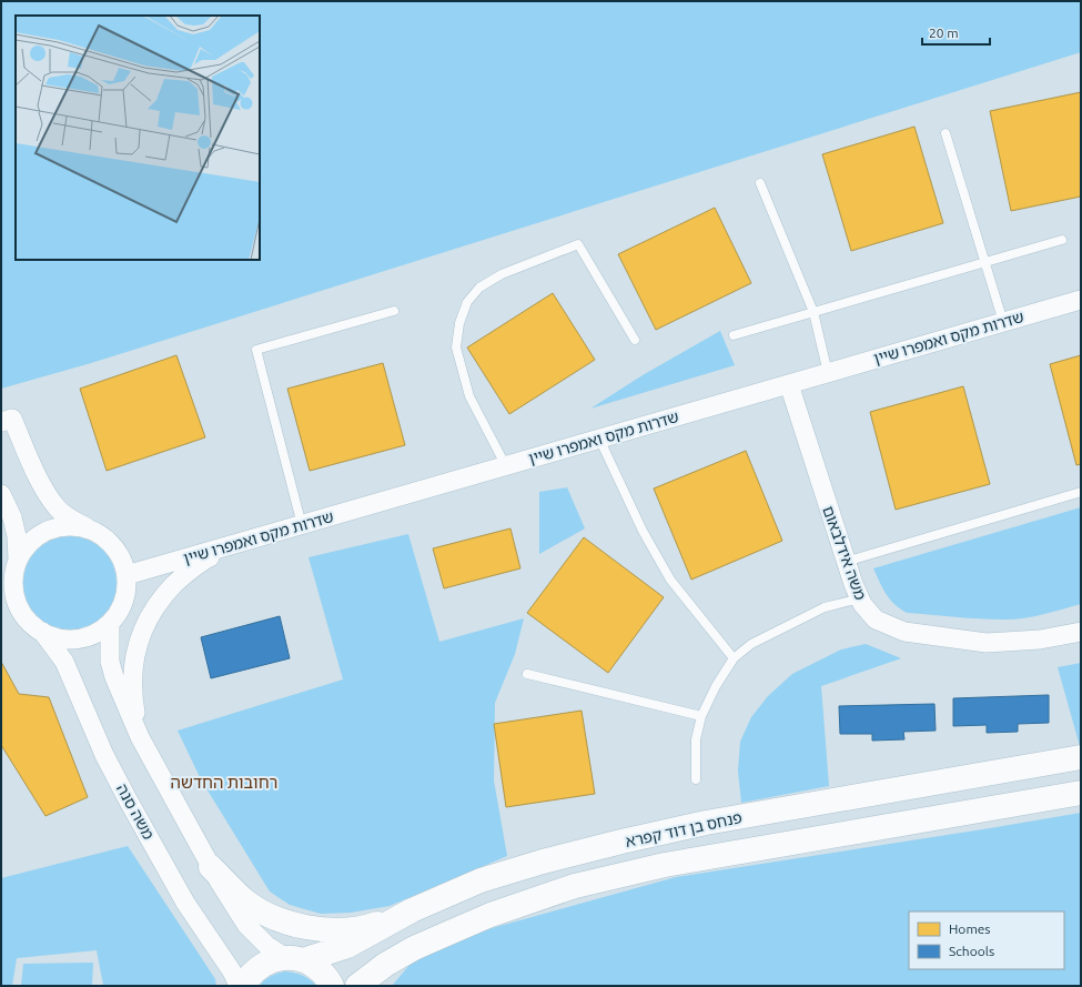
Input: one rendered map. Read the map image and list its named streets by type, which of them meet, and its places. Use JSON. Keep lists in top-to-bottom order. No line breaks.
{"streets":{"main road":["פנחס בן דוד קפרא"],"street":["שדרות מקס ואמפרו שיין","משה אידלבאום","משה סנה"]},"crossings":[["שדרות מקס ואמפרו שיין","משה אידלבאום"],["שדרות מקס ואמפרו שיין","משה סנה"]],"districts":["רחובות החדשה"],"legend":["Homes","Schools"],"scale_bar":"20 m"}
